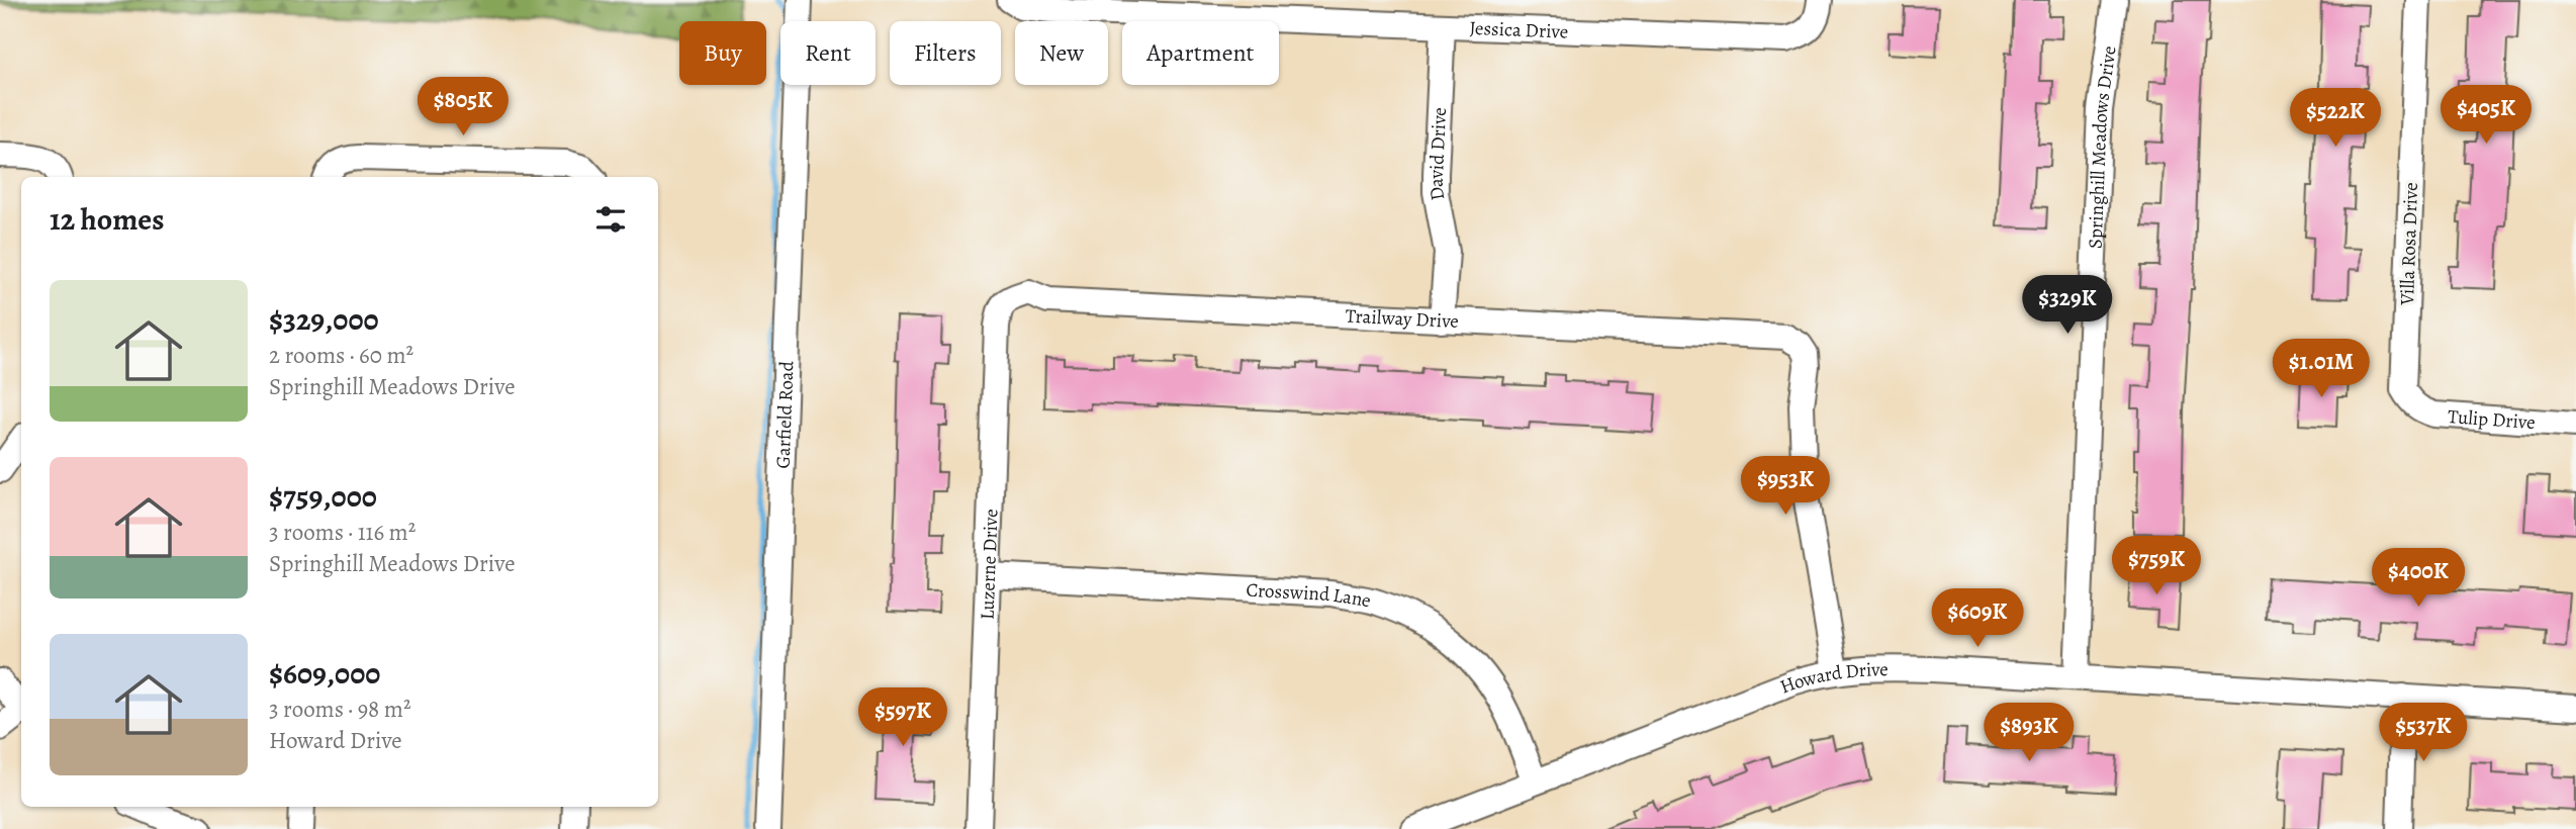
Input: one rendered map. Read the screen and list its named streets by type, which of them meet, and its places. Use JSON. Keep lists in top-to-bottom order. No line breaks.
{"streets":{"street":["Jessica Drive","Springhill Meadows Drive","David Drive","Villa Rosa Drive","Trailway Drive","Garfield Road","Tulip Drive","Luzerne Drive","Crosswind Lane","Howard Drive"]},"crossings":[["Jessica Drive","David Drive"],["Springhill Meadows Drive","Howard Drive"],["David Drive","Trailway Drive"],["Villa Rosa Drive","Tulip Drive"],["Trailway Drive","Luzerne Drive"],["Trailway Drive","Howard Drive"],["Luzerne Drive","Crosswind Lane"],["Crosswind Lane","Howard Drive"]],"page":{"chip":["Buy","Rent","Filters","New","Apartment"],"price":["$805K","$405K","$522K","$329K","$1.01M","$953K","$759K","$400K","$609K","$597K","$893K","$537K"],"heading":"12 homes","list":[{"name":"$329,000","note":"2 rooms · 60 m² · Springhill Meadows Drive"},{"name":"$759,000","note":"3 rooms · 116 m² · Springhill Meadows Drive"},{"name":"$609,000","note":"3 rooms · 98 m² · Howard Drive"}]}}
